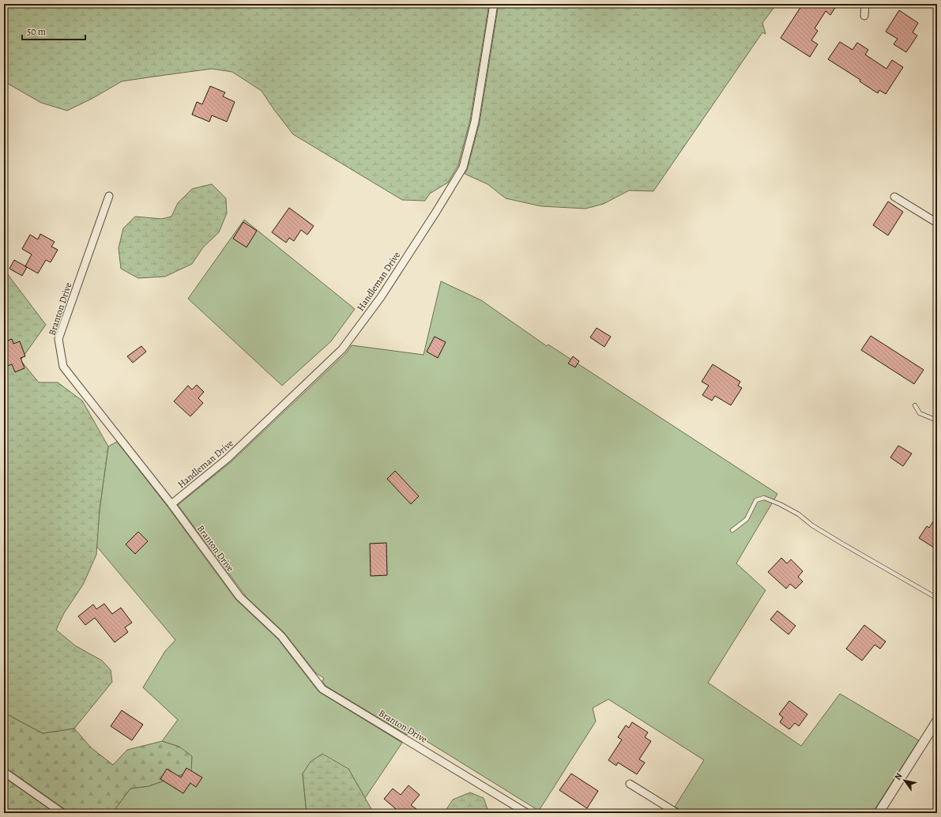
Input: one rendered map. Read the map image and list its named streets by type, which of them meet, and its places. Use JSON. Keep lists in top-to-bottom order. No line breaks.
{"streets":{"street":["Handleman Drive","Branton Drive"]},"crossings":[["Handleman Drive","Branton Drive"]],"scale_bar":"50 m","north":"top left"}
